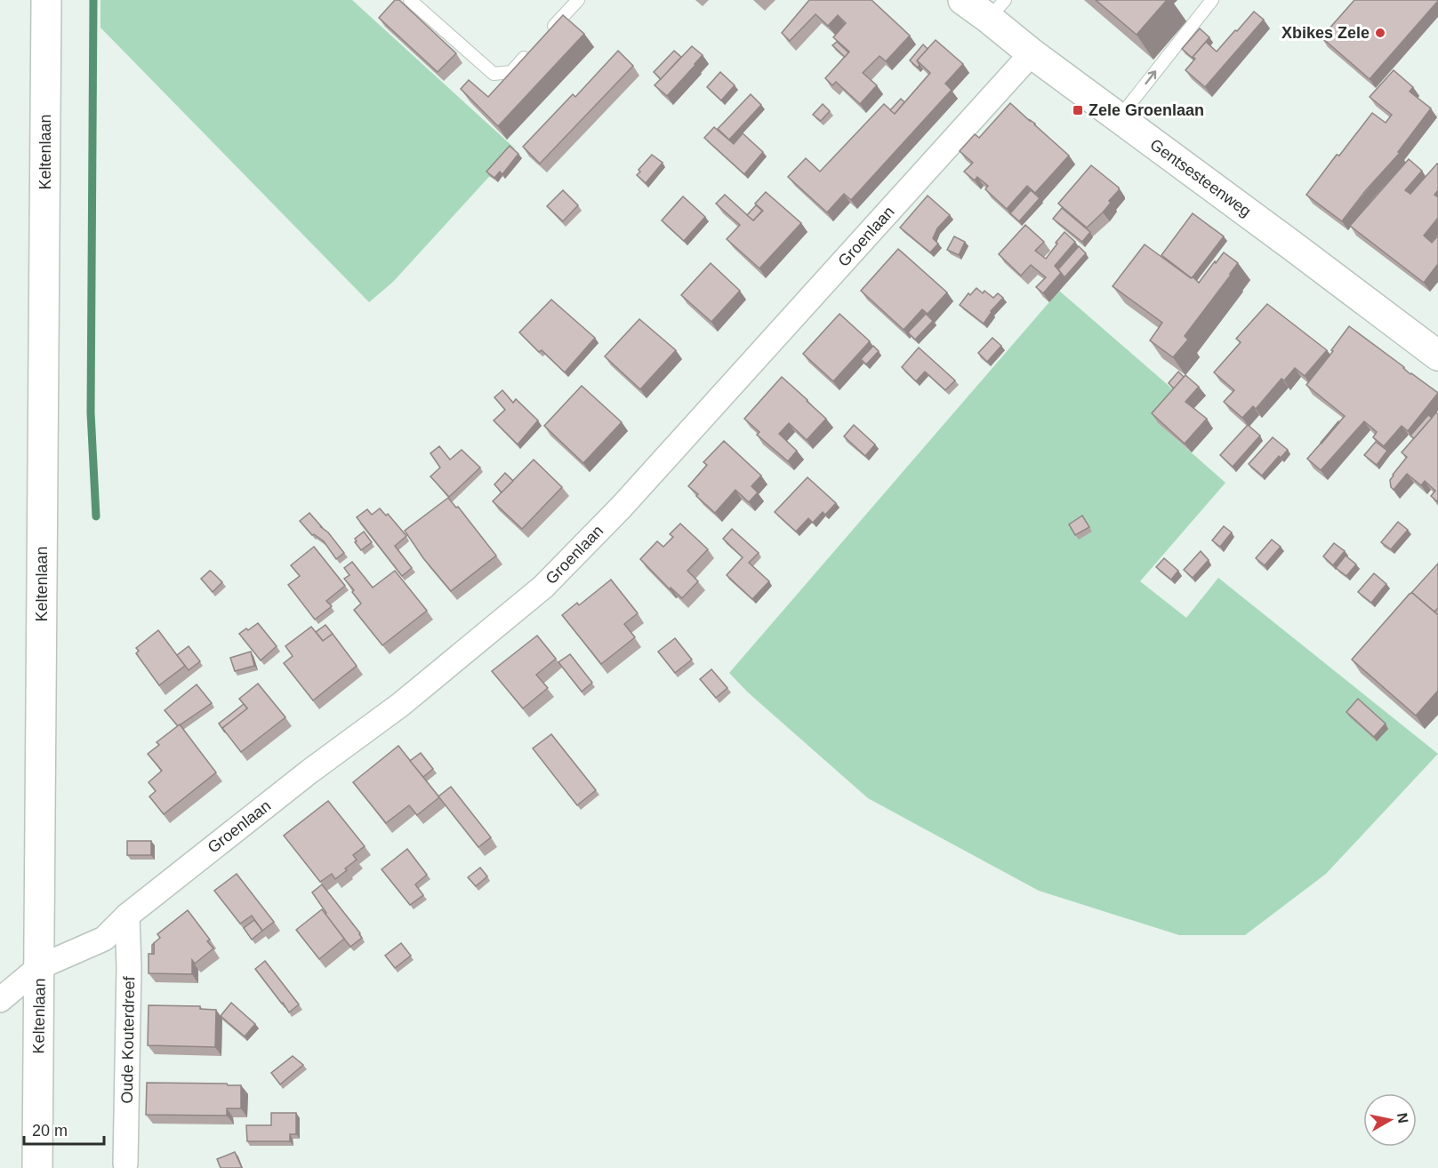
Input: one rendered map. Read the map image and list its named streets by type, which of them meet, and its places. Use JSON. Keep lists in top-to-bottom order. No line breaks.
{"streets":{"main road":["Keltenlaan","Gentsesteenweg"],"street":["Groenlaan","Oude Kouterdreef"]},"crossings":[["Keltenlaan","Groenlaan"],["Gentsesteenweg","Groenlaan"],["Groenlaan","Oude Kouterdreef"]],"places":{"other":["Xbikes Zele"],"transit":["Zele Groenlaan"]},"scale_bar":"20 m","north":"right"}
